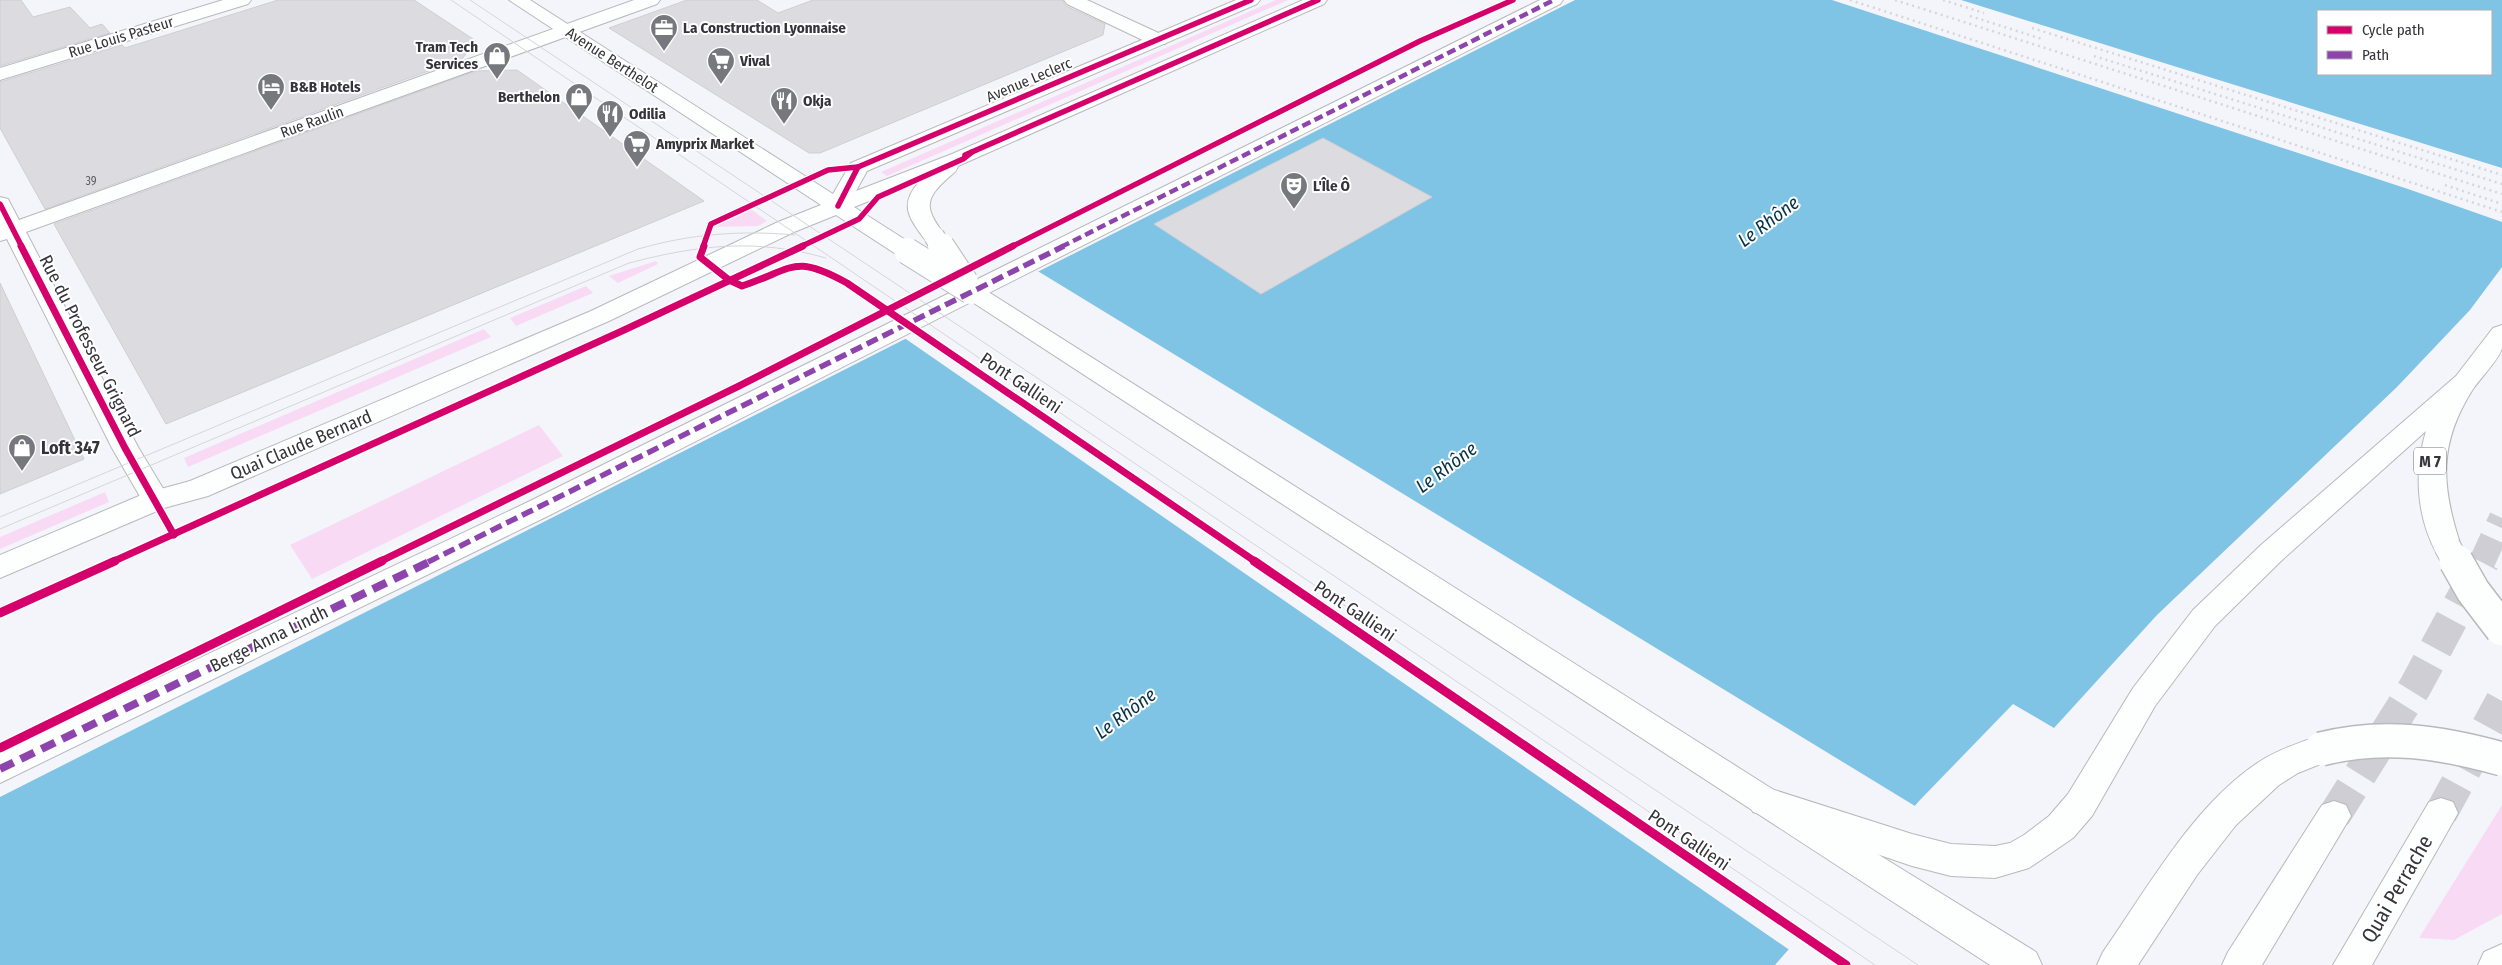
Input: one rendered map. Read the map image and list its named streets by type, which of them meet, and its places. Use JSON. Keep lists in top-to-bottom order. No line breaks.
{"streets":{"main road":["Rue Louis Pasteur","Avenue Berthelot","Avenue Leclerc","Rue Raulin","Rue du Professeur Grignard","Quai Claude Bernard","M 7","Berge Anna Lindh","Quai Perrache"],"cycle path":["Pont Gallieni"]},"crossings":[["Avenue Berthelot","Avenue Leclerc"],["Avenue Berthelot","Rue Raulin"],["Avenue Berthelot","Quai Claude Bernard"],["Avenue Leclerc","Quai Claude Bernard"],["Rue Raulin","Rue du Professeur Grignard"],["Rue du Professeur Grignard","Quai Claude Bernard"]],"water":["Le Rhône"],"places":{"office":["La Construction Lyonnaise"],"shop":["Tram Tech Services","Berthelon","Loft 347"],"supermarket":["Vival","Amyprix Market"],"hotel":["B&B Hotels"],"restaurant":["Okja","Odilia"],"theatre":["L'Île Ô"]},"house_numbers":["39"],"legend":["Cycle path","Path"]}
